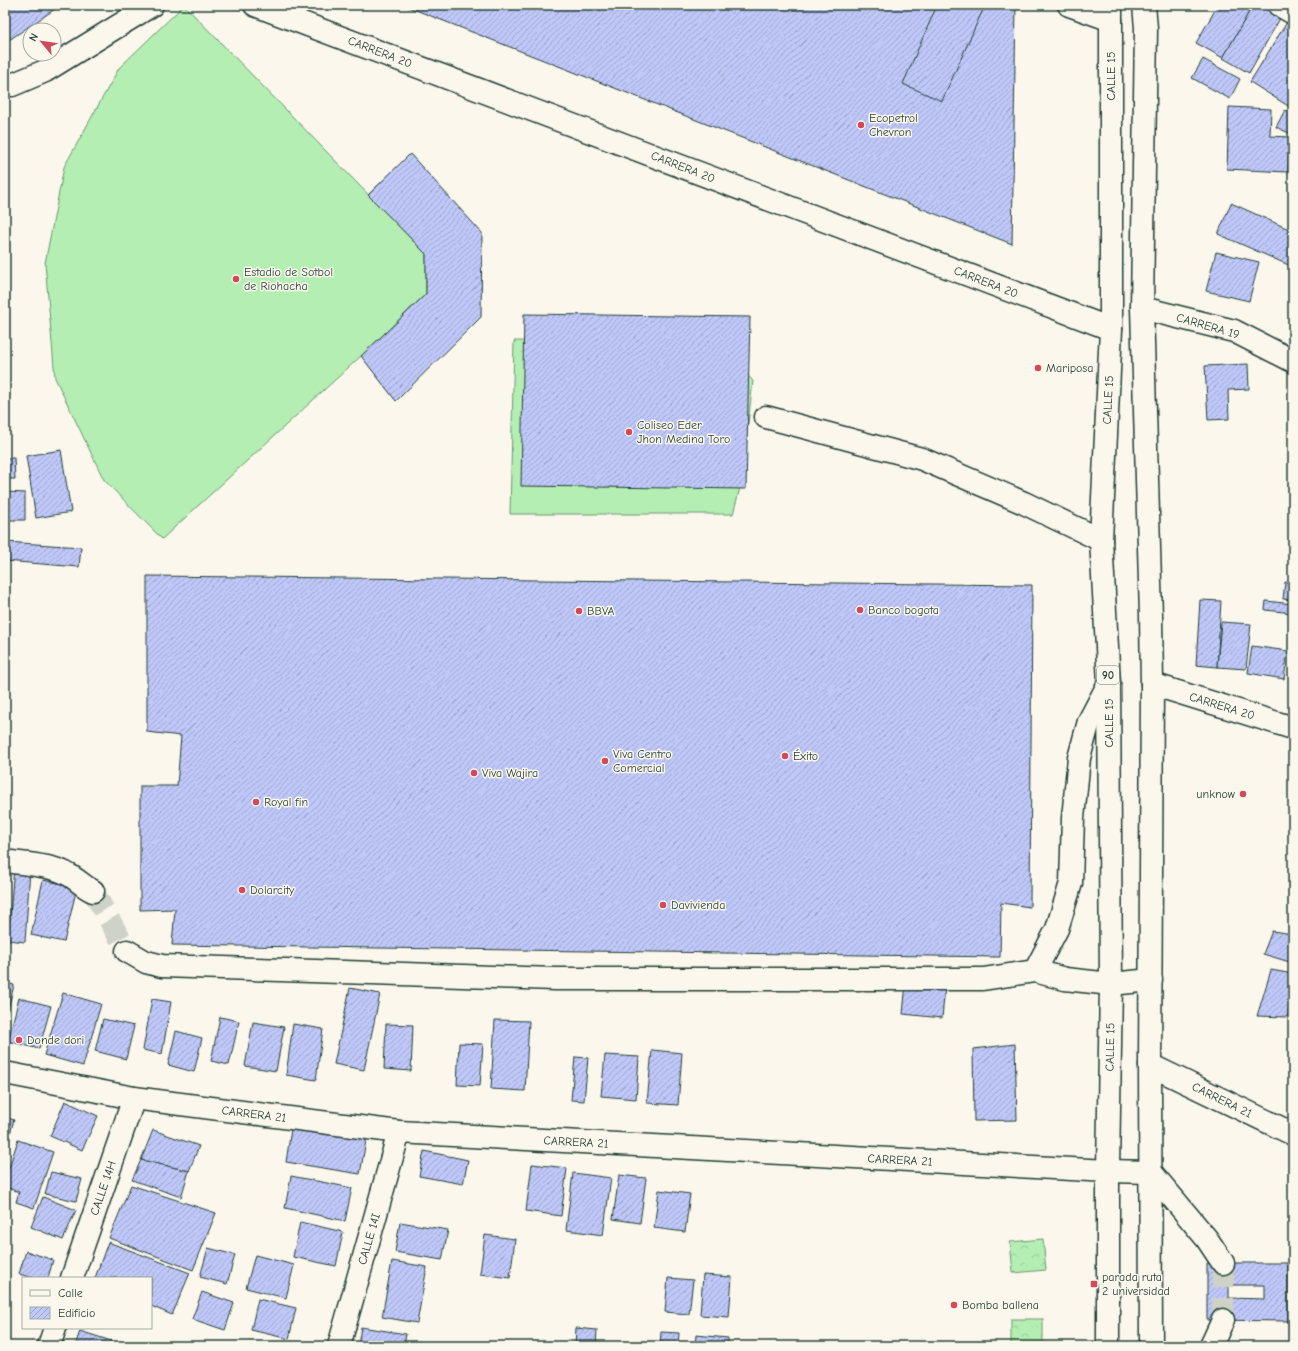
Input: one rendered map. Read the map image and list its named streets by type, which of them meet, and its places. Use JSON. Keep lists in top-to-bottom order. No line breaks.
{"streets":{"main road":["CARRERA 20","CALLE 15","CARRERA 19","90","CARRERA 21","CALLE 14H","CALLE 14I"]},"crossings":[["CARRERA 20","CALLE 15"],["CALLE 15","CARRERA 21"],["CARRERA 21","CALLE 14H"],["CARRERA 21","CALLE 14I"]],"places":{"other":["Ecopetrol Chevron","Estadio de Sotbol de Riohacha","Mariposa","Coliseo Eder Jhon Medina Toro","Banco bogota","BBVA","Éxito","Viva Centro Comercial","Viva Wajira","unknow","Royal fin","Dolarcity","Davivienda","Donde dori","Bomba ballena"],"transit":["parada ruta 2 universidad"]},"legend":["Calle","Edificio"],"north":"top left"}
